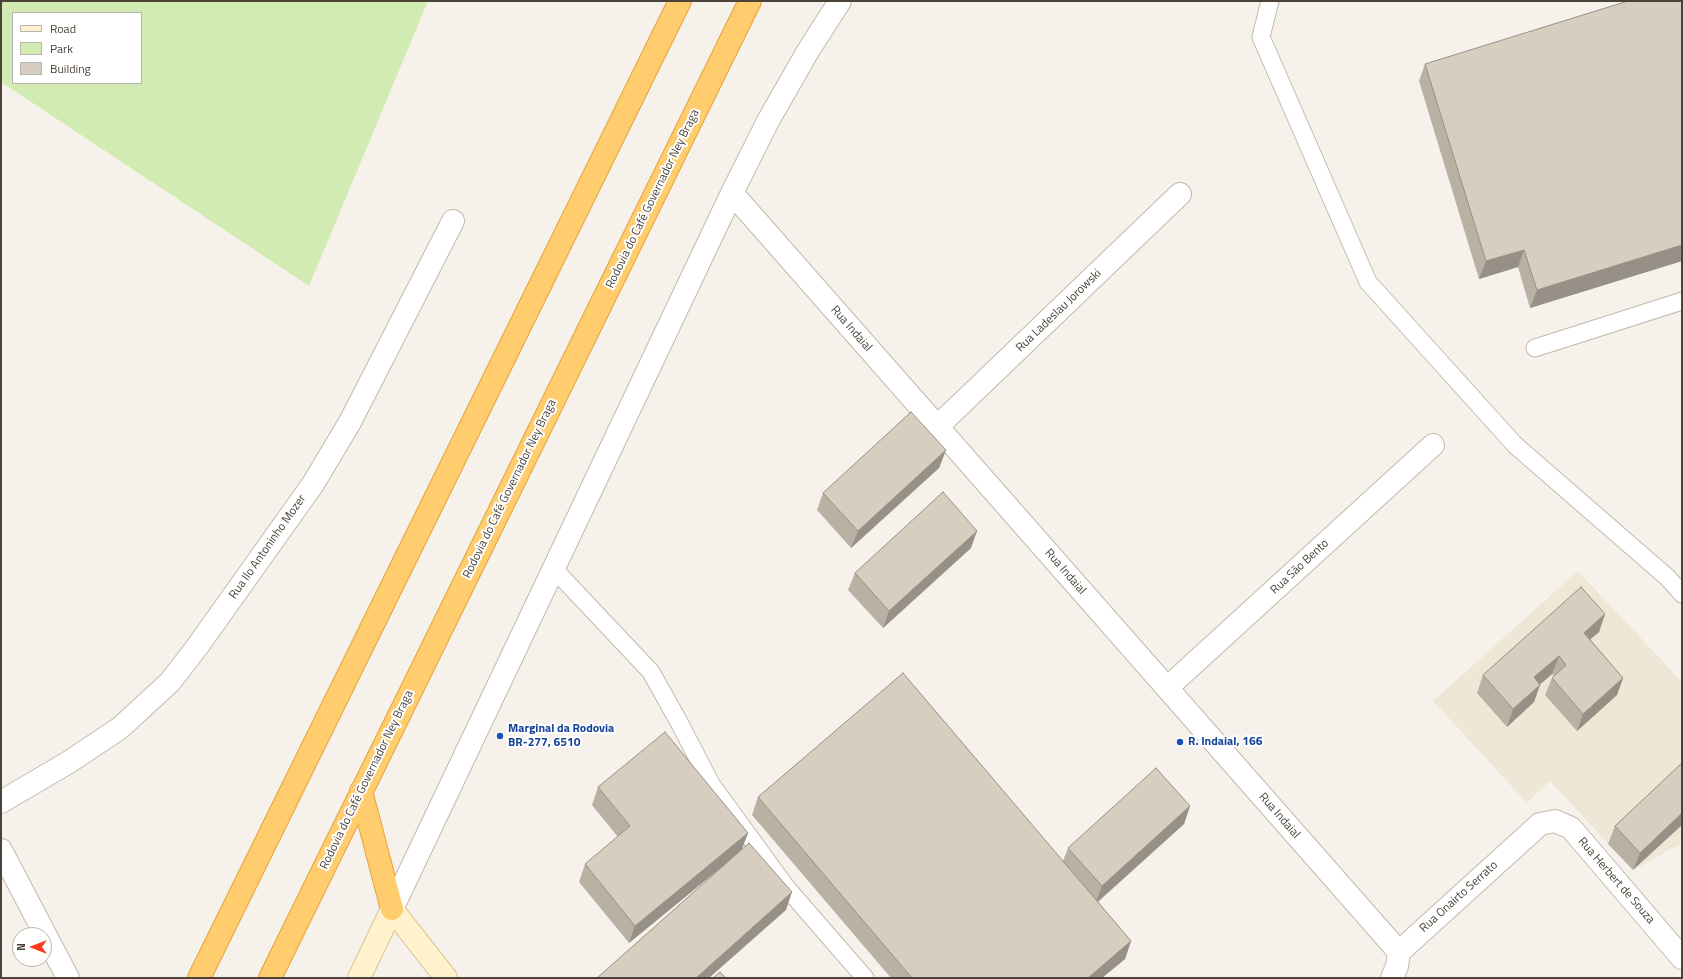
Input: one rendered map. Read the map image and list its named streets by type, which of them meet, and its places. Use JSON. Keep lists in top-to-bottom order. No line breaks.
{"streets":{"highway":["Rodovia do Café Governador Ney Braga"],"street":["Rua Ladeslau Jorowski","Rua Indaial","Rua Ilo Antoninho Mozer","Rua São Bento","Rua Herbert de Souza","Rua Onairto Serrato"]},"crossings":[["Rua Ladeslau Jorowski","Rua Indaial"],["Rua Indaial","Rua São Bento"],["Rua Indaial","Rua Onairto Serrato"],["Rua Herbert de Souza","Rua Onairto Serrato"]],"places":["Marginal da Rodovia BR-277, 6510","R. Indaial, 166"],"legend":["Road","Park","Building"],"north":"left"}
